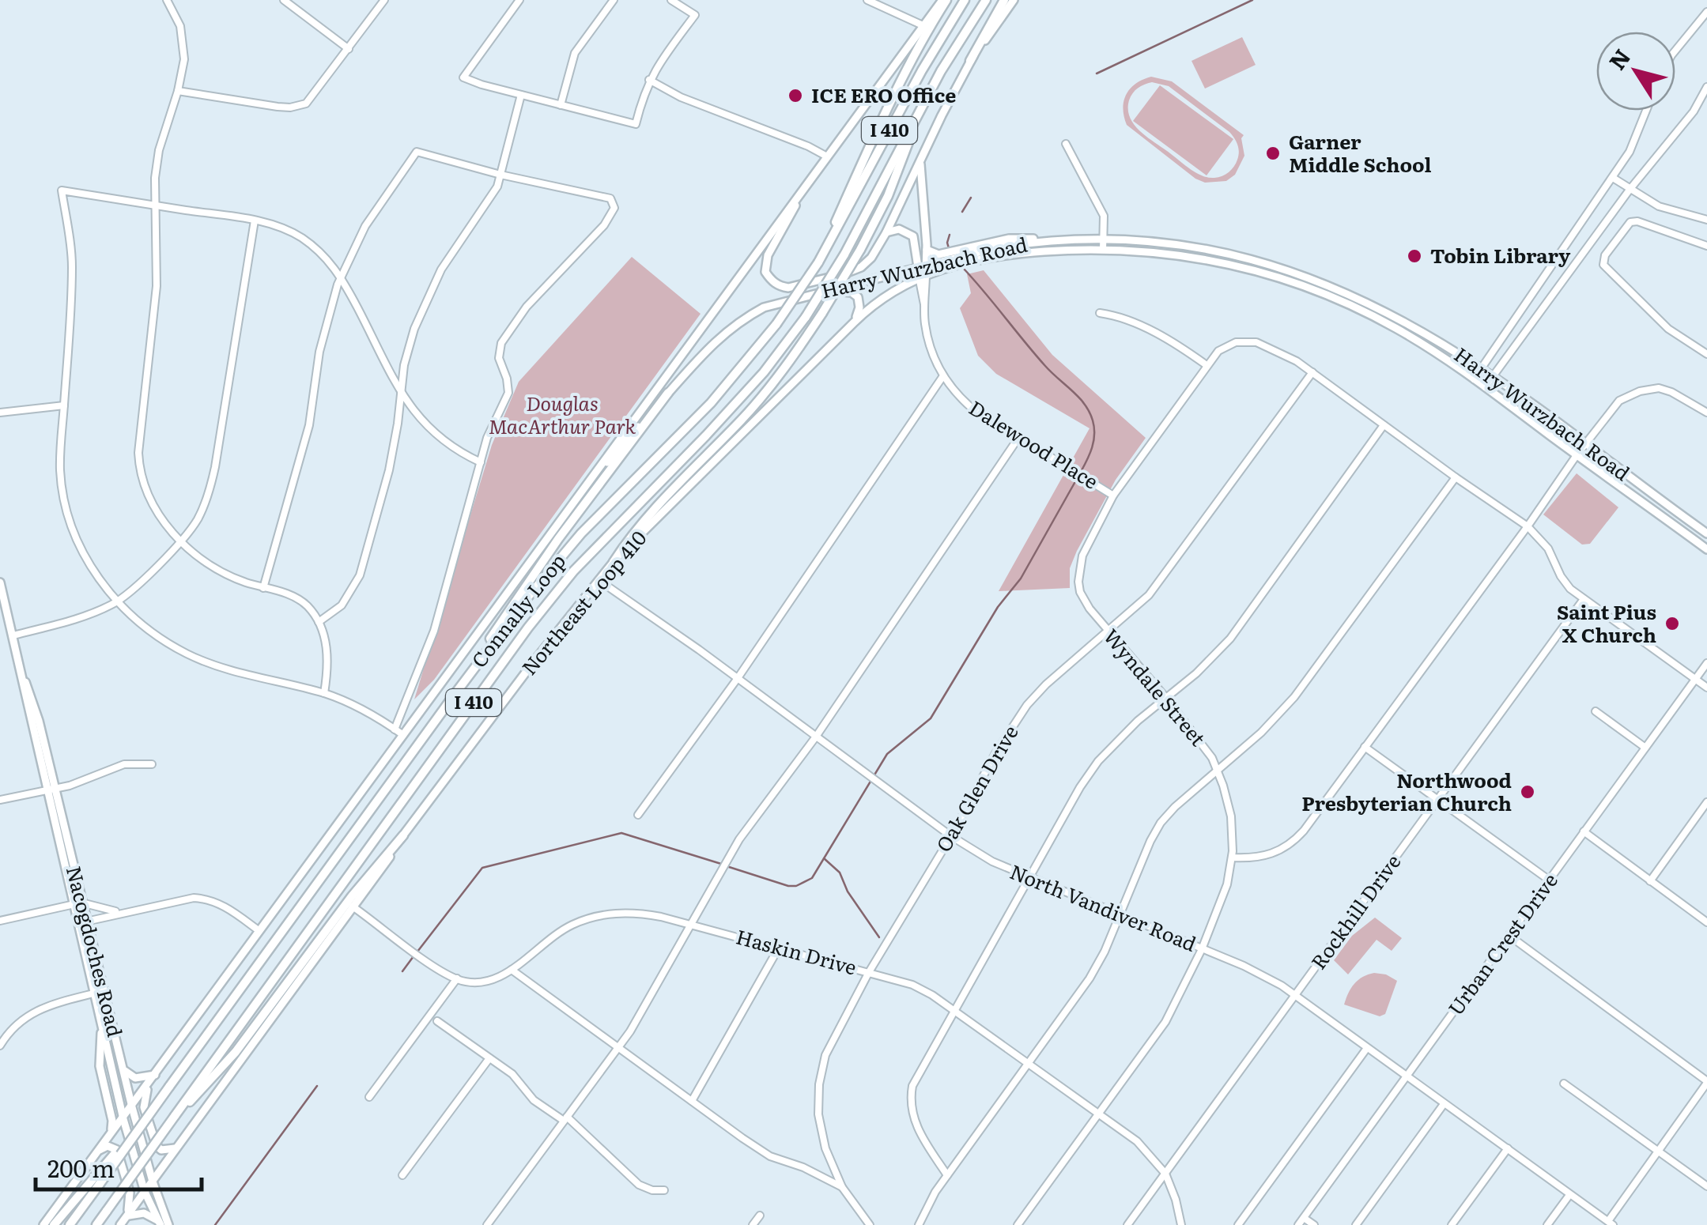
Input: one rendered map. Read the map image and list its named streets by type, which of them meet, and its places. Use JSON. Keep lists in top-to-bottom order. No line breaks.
{"streets":{"highway":["I 410","Connally Loop"],"main road":["Harry Wurzbach Road","Northeast Loop 410","Nacogdoches Road"],"street":["Dalewood Place","Wyndale Street","Oak Glen Drive","North Vandiver Road","Rockhill Drive","Urban Crest Drive","Haskin Drive"]},"crossings":[["Harry Wurzbach Road","Dalewood Place"],["Harry Wurzbach Road","Northeast Loop 410"],["Dalewood Place","Northeast Loop 410"],["Dalewood Place","Wyndale Street"],["Northeast Loop 410","North Vandiver Road"],["Northeast Loop 410","Nacogdoches Road"],["Wyndale Street","Oak Glen Drive"],["Wyndale Street","North Vandiver Road"],["Wyndale Street","Rockhill Drive"],["Wyndale Street","Urban Crest Drive"],["Wyndale Street","Haskin Drive"],["Oak Glen Drive","North Vandiver Road"],["Oak Glen Drive","Haskin Drive"],["North Vandiver Road","Rockhill Drive"],["North Vandiver Road","Urban Crest Drive"],["Rockhill Drive","Haskin Drive"]],"parks":["Douglas MacArthur Park"],"places":["ICE ERO Office","Garner Middle School","Tobin Library","Saint Pius X Church","Northwood Presbyterian Church"],"scale_bar":"200 m","north":"top left"}
